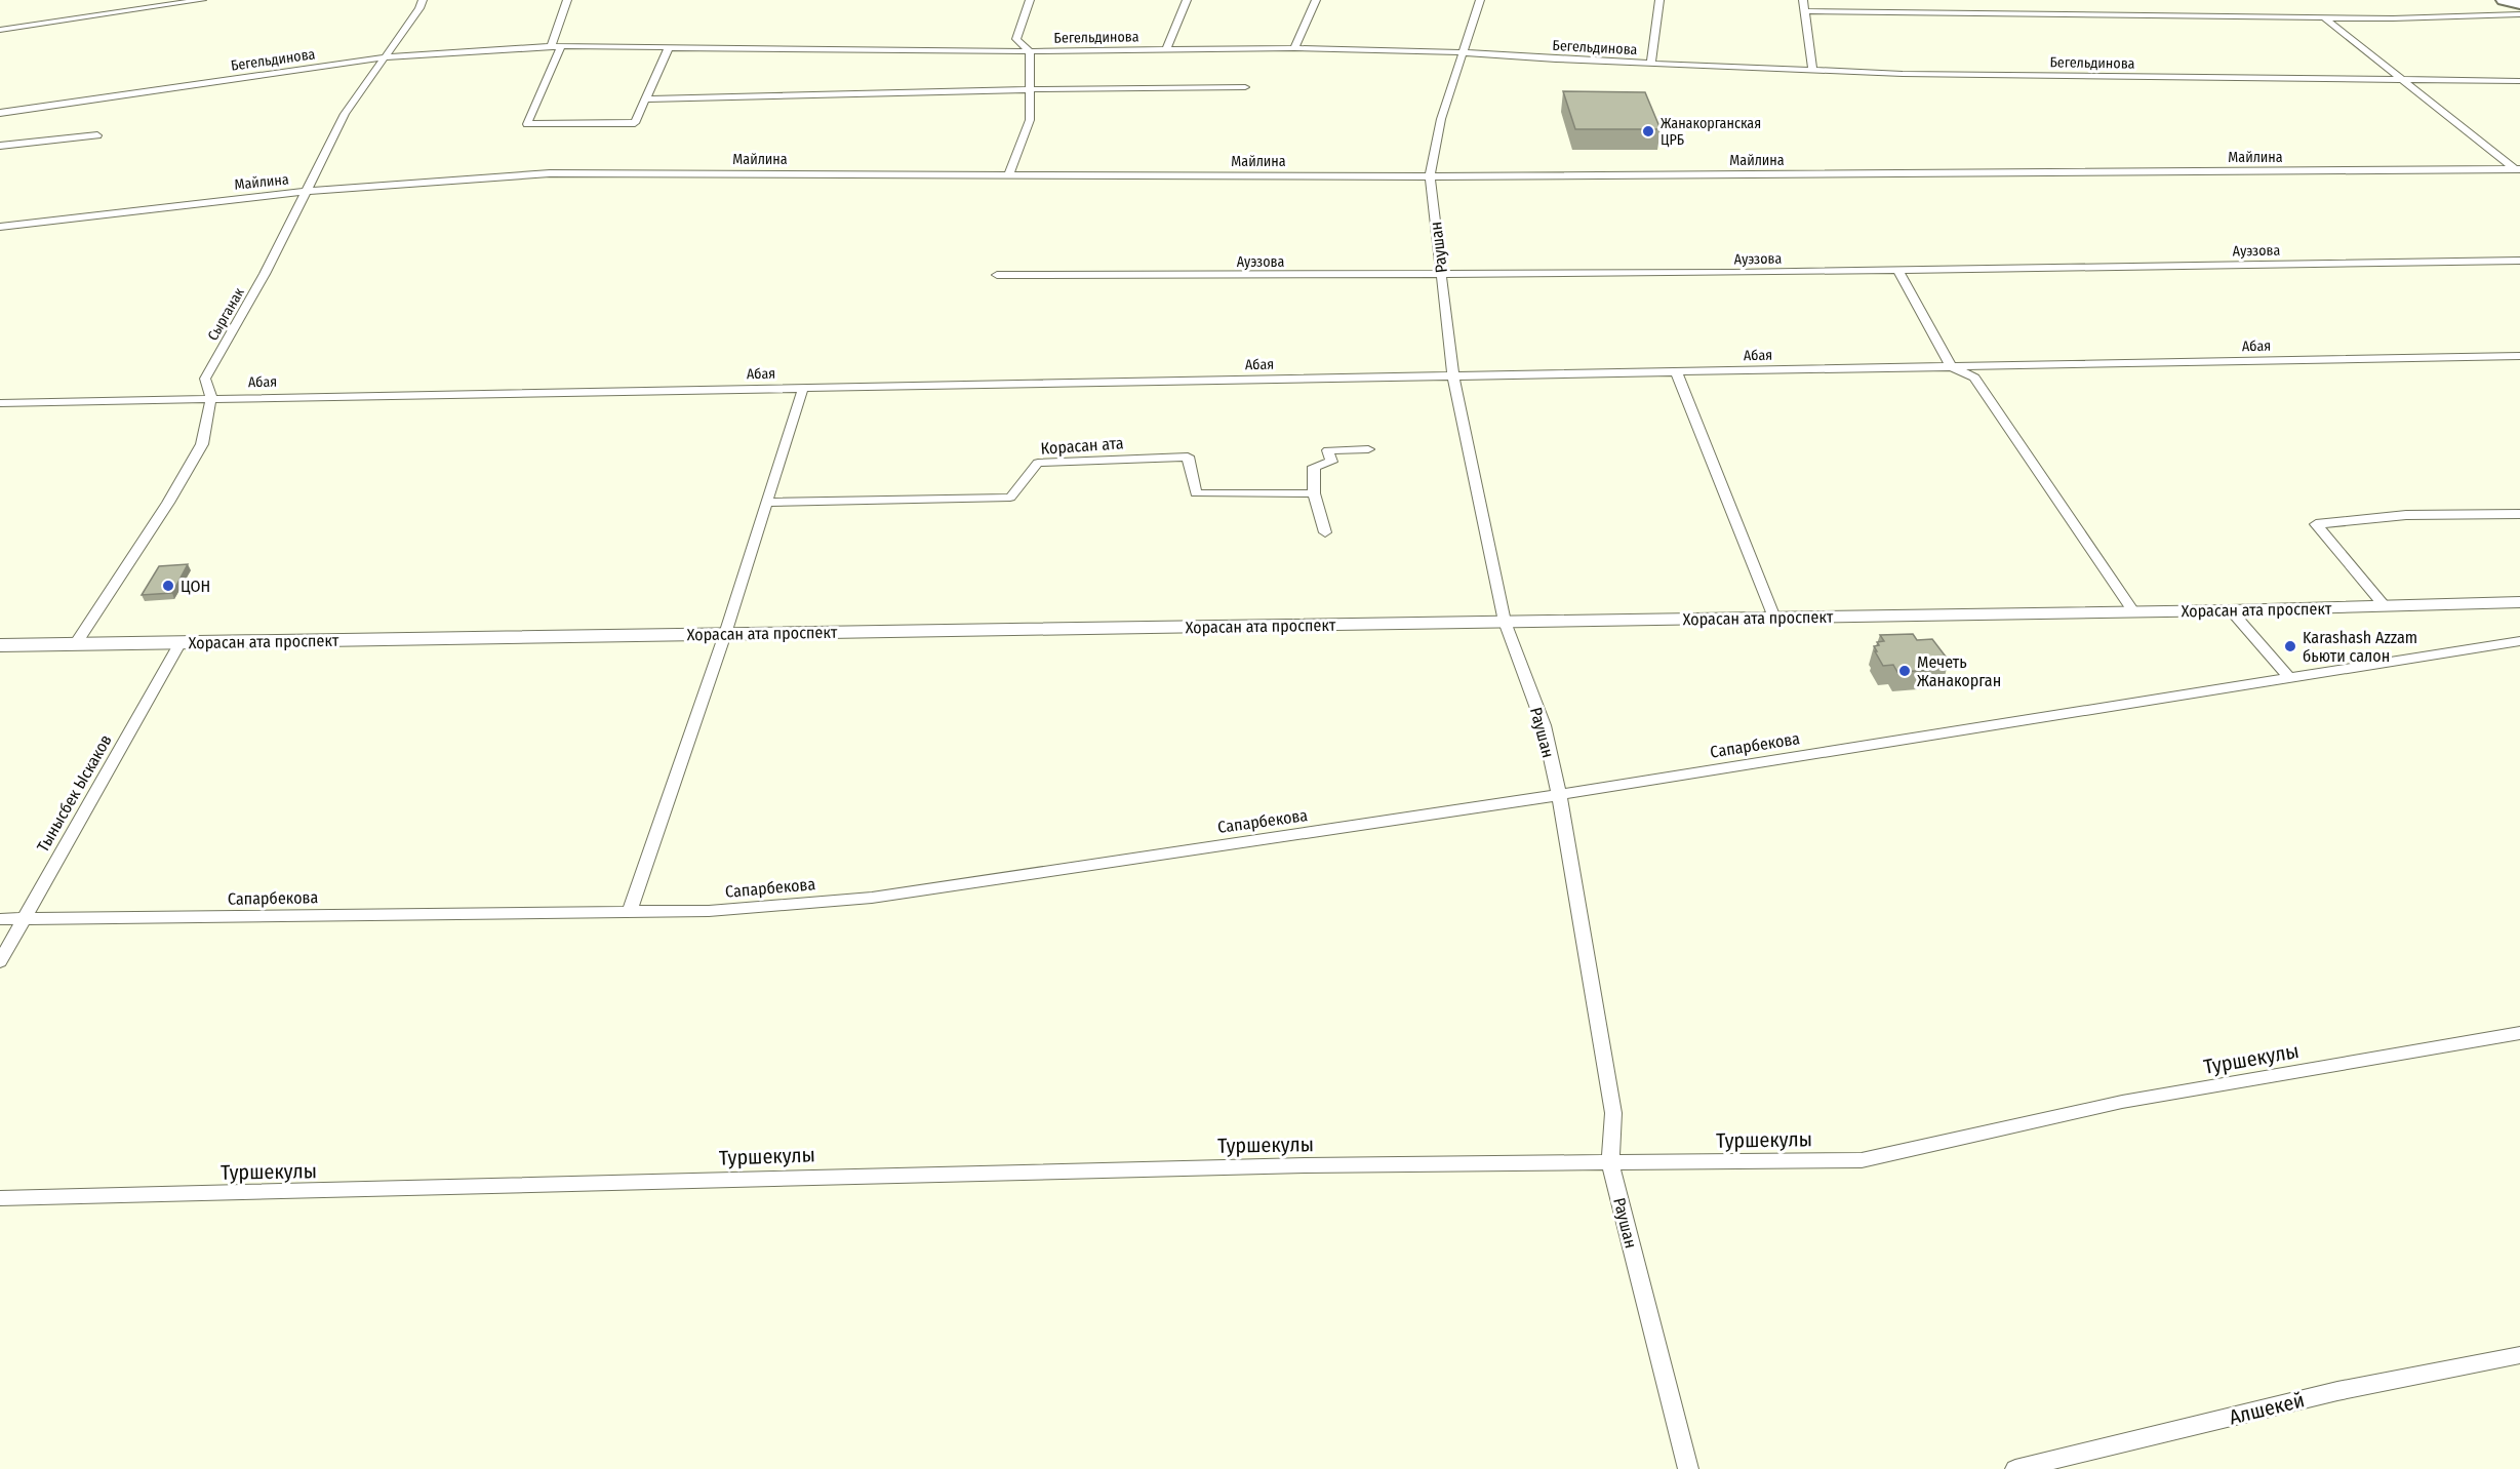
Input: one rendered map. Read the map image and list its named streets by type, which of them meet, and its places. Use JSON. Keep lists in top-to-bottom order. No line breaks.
{"streets":{"main road":["Хорасан ата проспект"],"street":["Бегельдинова","Майлина","Раушан","Ауэзова","Сырганак","Абая","Корасан ата","Сапарбекова","Тынысбек Ыскаков","Туршекулы","Алшекей"]},"crossings":[["Бегельдинова","Раушан"],["Бегельдинова","Сырганак"],["Майлина","Раушан"],["Майлина","Сырганак"],["Раушан","Ауэзова"],["Раушан","Абая"],["Раушан","Хорасан ата проспект"],["Раушан","Сапарбекова"],["Раушан","Туршекулы"],["Сырганак","Абая"],["Сырганак","Хорасан ата проспект"],["Хорасан ата проспект","Тынысбек Ыскаков"],["Сапарбекова","Тынысбек Ыскаков"]],"places":["Жанакорганская ЦРБ","ЦОН","Karashash Azzam бьюти салон","Мечеть Жанакорган"]}
